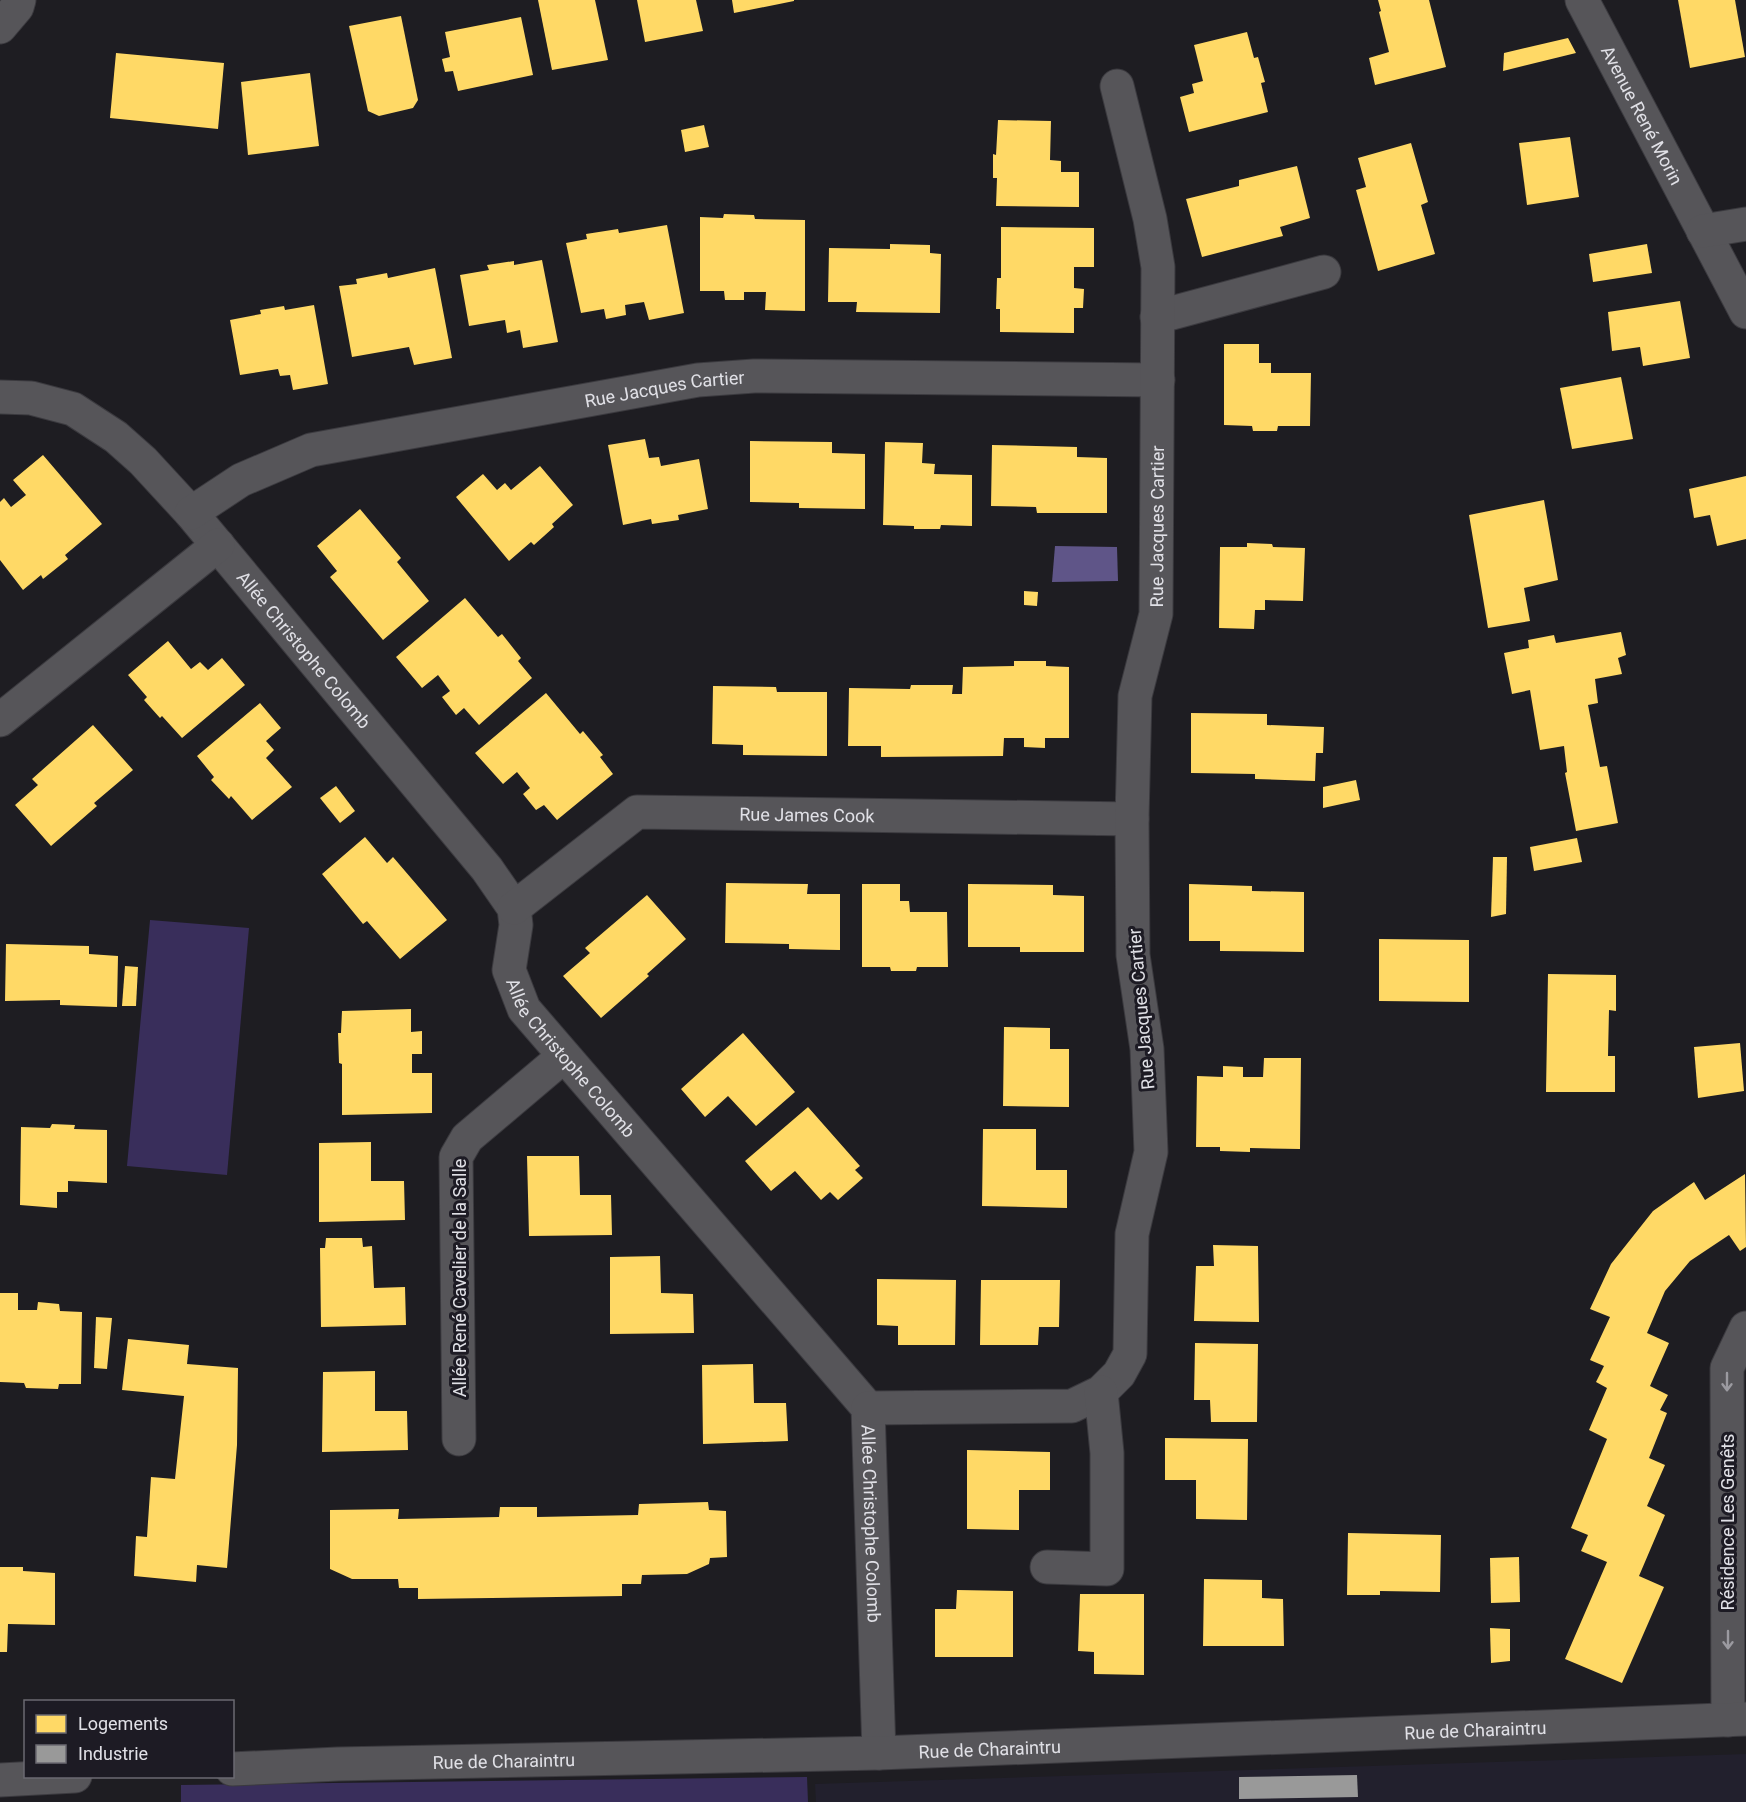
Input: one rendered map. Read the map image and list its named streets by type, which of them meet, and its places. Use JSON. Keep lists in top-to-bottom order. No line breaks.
{"streets":{"street":["Avenue René Morin","Rue Jacques Cartier","Allée Christophe Colomb","Rue James Cook","Allée René Cavelier de la Salle","Résidence Les Genêts","Rue de Charaintru"]},"crossings":[["Rue Jacques Cartier","Allée Christophe Colomb"],["Rue Jacques Cartier","Rue James Cook"],["Allée Christophe Colomb","Rue James Cook"],["Allée Christophe Colomb","Allée René Cavelier de la Salle"],["Allée Christophe Colomb","Rue de Charaintru"],["Résidence Les Genêts","Rue de Charaintru"]],"one_way":["Résidence Les Genêts"],"legend":["Logements","Industrie"]}
